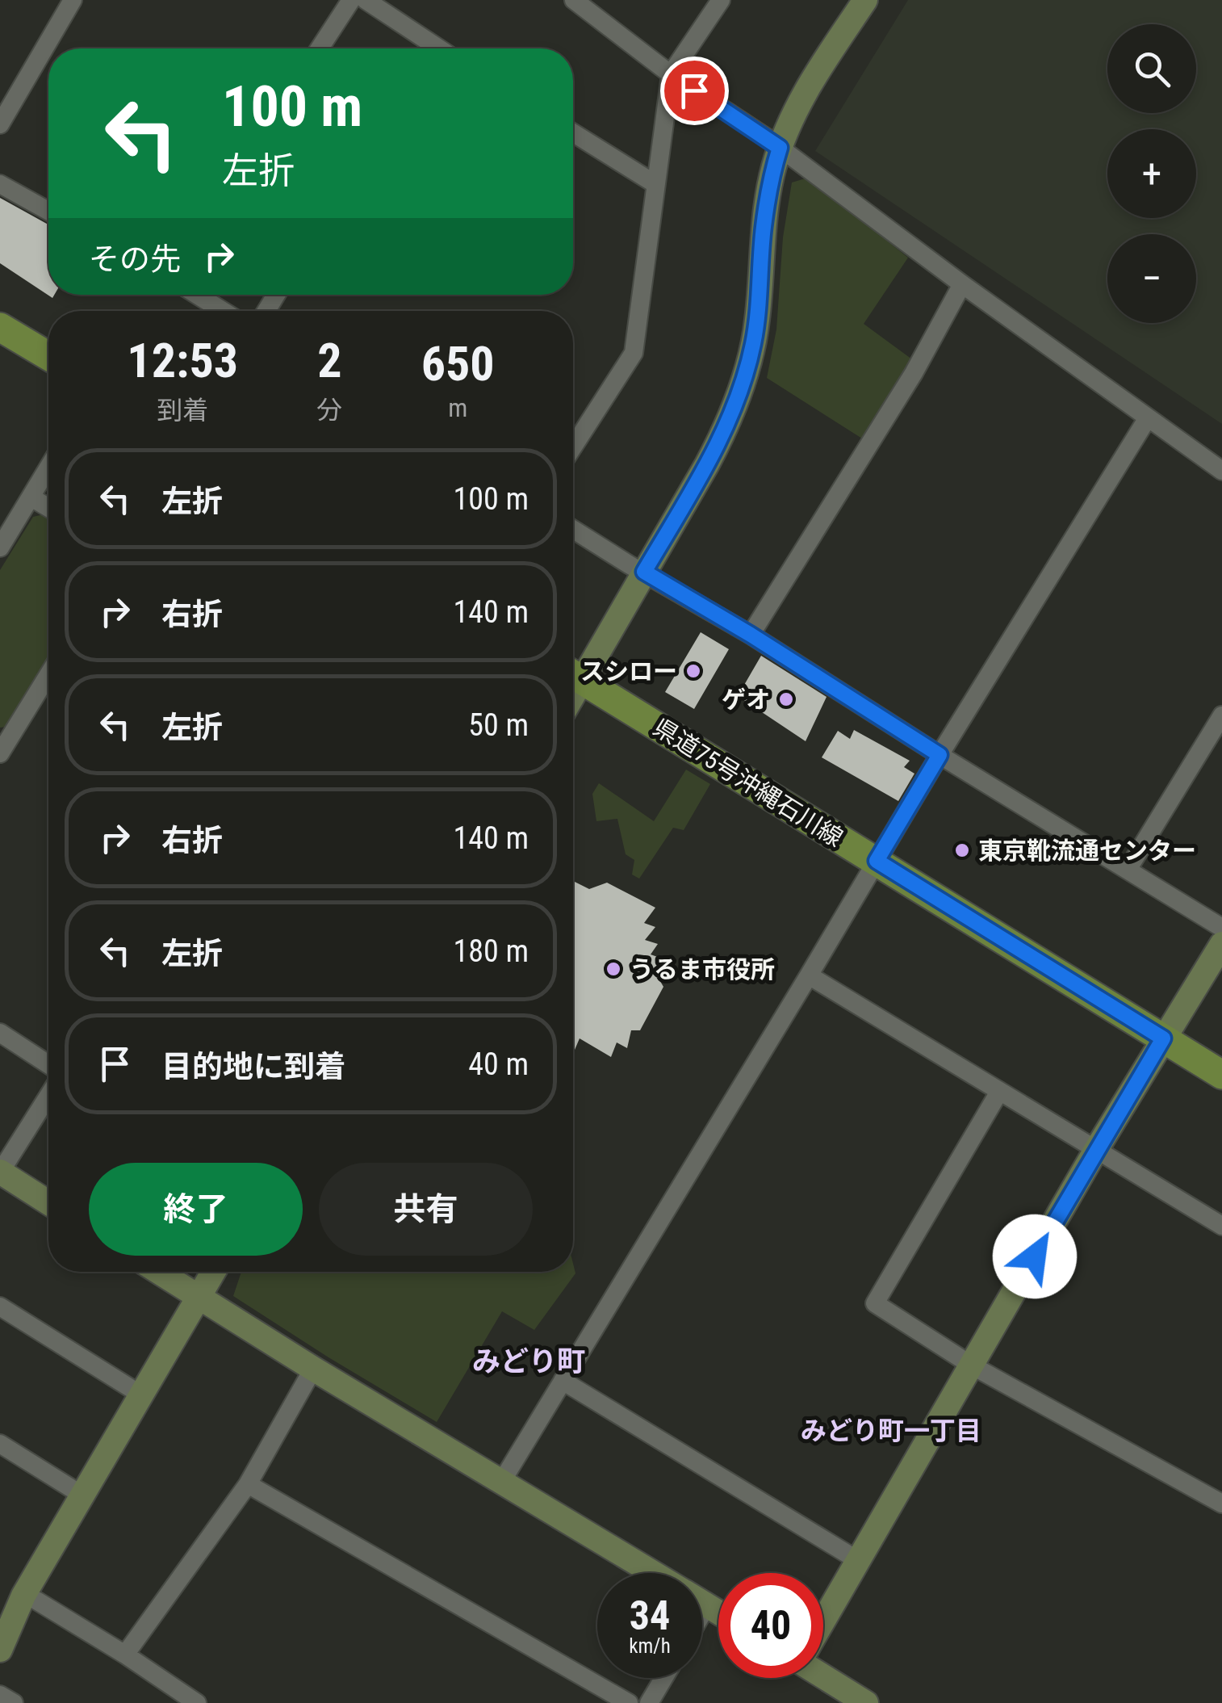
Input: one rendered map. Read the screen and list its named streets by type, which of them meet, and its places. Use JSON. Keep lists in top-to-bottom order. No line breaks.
{"streets":{"main road":["県道75号沖縄石川線"]},"districts":["みどり町","みどり町一丁目"],"places":["スシロー","ゲオ","東京靴流通センター","うるま市役所"],"page":{"map_buttons":["+","−"],"turn":["100 m","左折"],"then":"その先","eta":["12:53","到着","2","分","650","m"],"list":[{"name":"左折","value":"100 m"},{"name":"右折","value":"140 m"},{"name":"左折","value":"50 m"},{"name":"右折","value":"140 m"},{"name":"左折","value":"180 m"},{"name":"目的地に到着","value":"40 m"}],"buttons":["終了","共有"],"speed":"34 km/h","limit":"40"}}
